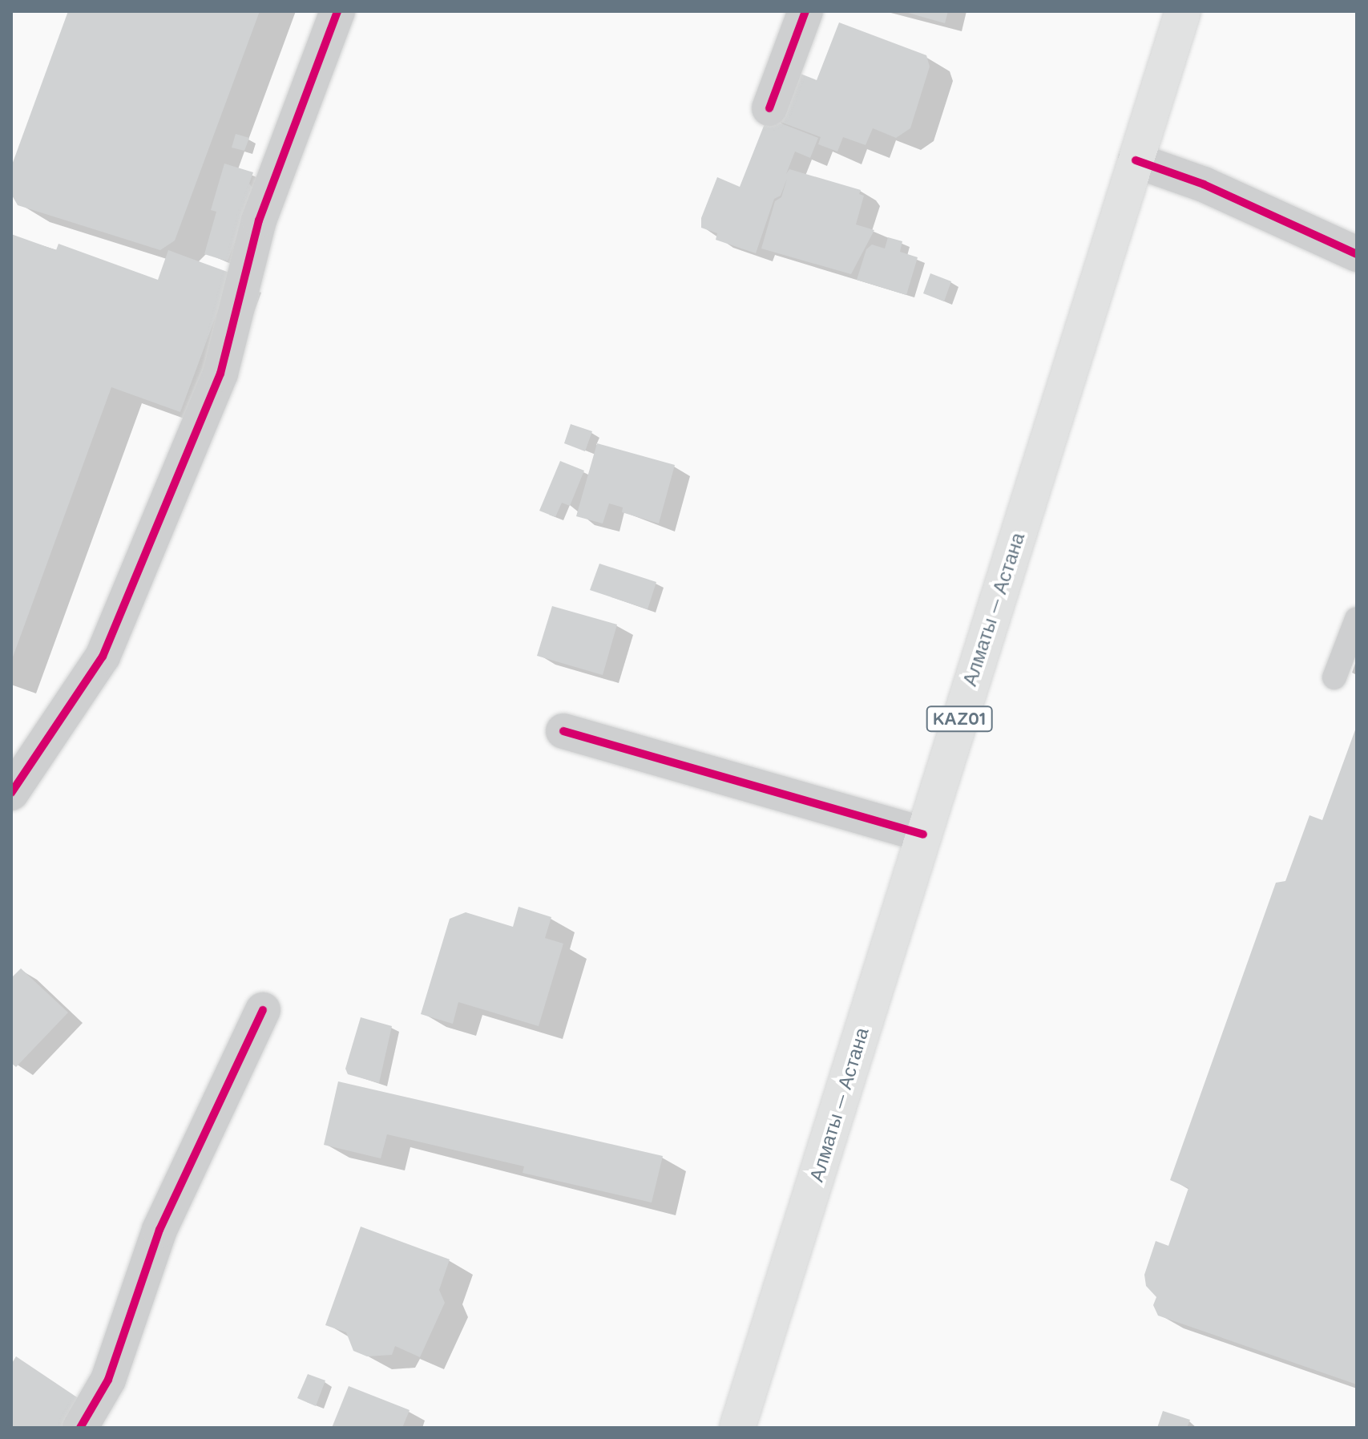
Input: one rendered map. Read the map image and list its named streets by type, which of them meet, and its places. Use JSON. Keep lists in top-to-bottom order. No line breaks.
{"streets":{"highway":["Алматы — Астана","KАZ01"]}}
